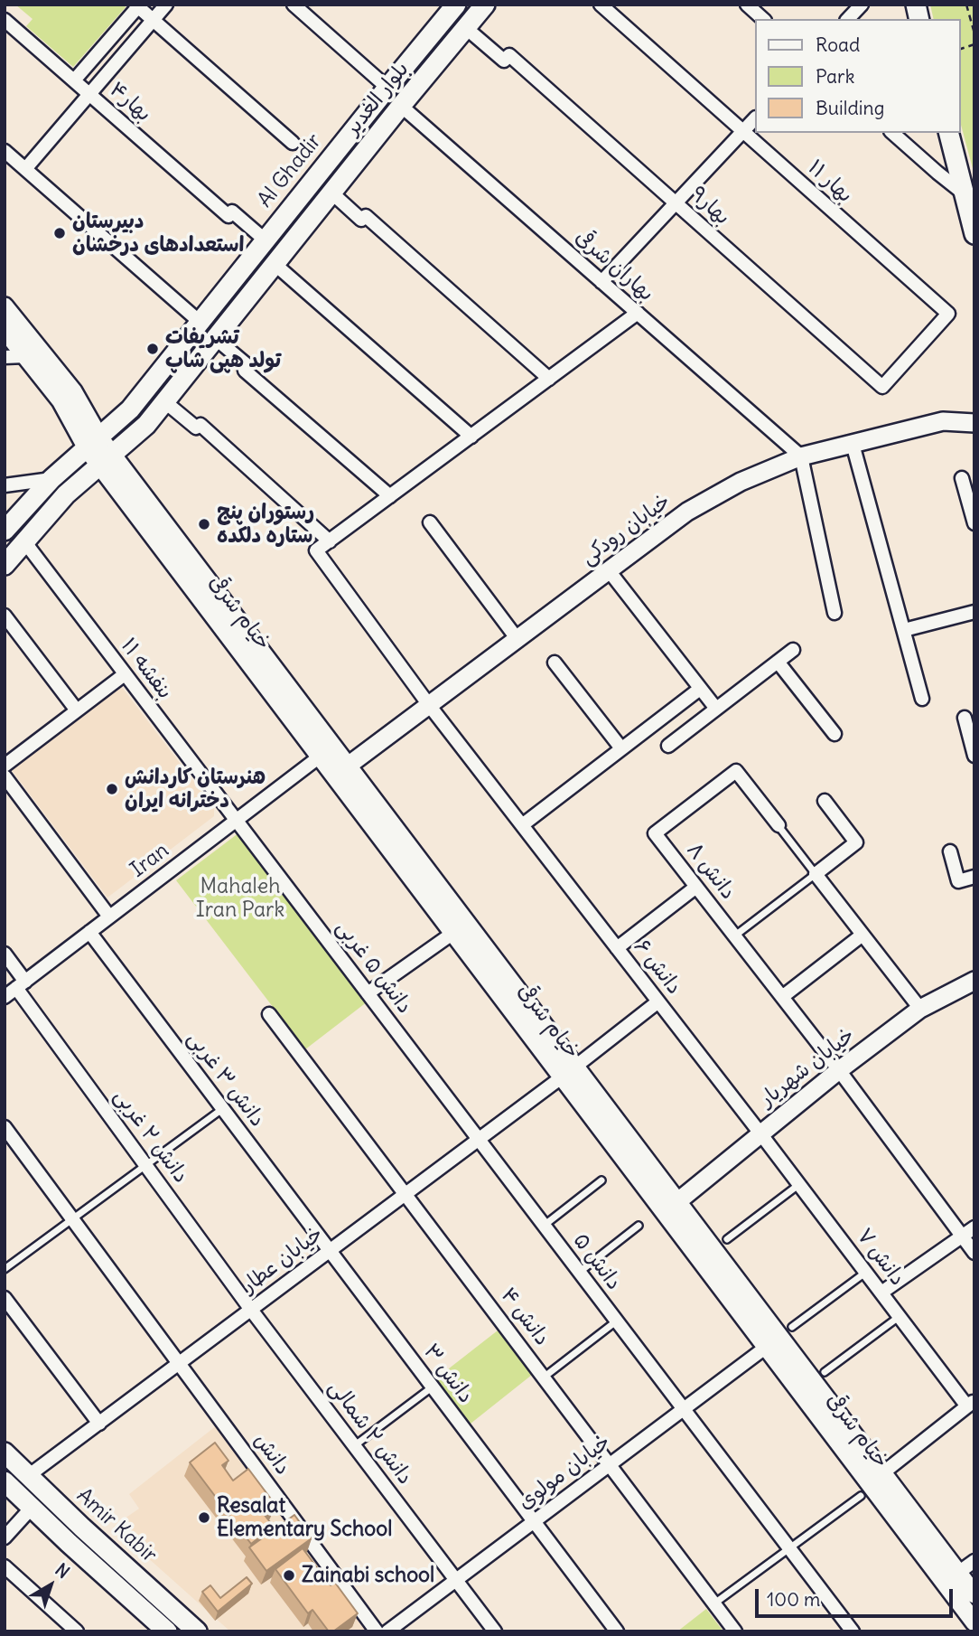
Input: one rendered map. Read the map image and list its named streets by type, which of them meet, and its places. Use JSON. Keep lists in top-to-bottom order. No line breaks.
{"streets":{"main road":["بلوار الغدیر","Al Ghadir","Amir Kabir"],"street":["بهار۴","بهار ۱۱","بهار۹","بهاران شرقی","خیابان رودکی","خیام شرقی","بنفشه ۱۱","Iran","دانش ۸","دانش ۵ غربی","دانش ۶","خیابان شهریار","دانش ۳ غربی","دانش ۲ غربی","دانش ۷","خیابان عطار","دانش ۵","دانش ۴","دانش ۳","دانش ۲ شمالی","دانش","خیابان مولوی"]},"crossings":[["بلوار الغدیر","بهار۹"],["بلوار الغدیر","بهاران شرقی"],["بلوار الغدیر","خیام شرقی"],["بهار۴","Al Ghadir"],["بهار ۱۱","بهار۹"],["بهاران شرقی","خیابان رودکی"],["خیابان رودکی","خیام شرقی"],["خیابان رودکی","دانش ۶"],["خیام شرقی","Iran"],["خیام شرقی","خیابان شهریار"],["خیام شرقی","خیابان عطار"],["خیام شرقی","خیابان مولوی"],["بنفشه ۱۱","Iran"],["بنفشه ۱۱","دانش ۵ غربی"],["Iran","دانش ۵ غربی"],["Iran","دانش ۳ غربی"],["Iran","دانش ۲ غربی"],["دانش ۸","خیابان شهریار"],["دانش ۵ غربی","خیابان عطار"],["دانش ۵ غربی","دانش ۵"],["دانش ۶","خیابان شهریار"],["دانش ۶","دانش ۷"],["دانش ۶","خیابان عطار"],["خیابان شهریار","دانش ۷"],["دانش ۳ غربی","خیابان عطار"],["دانش ۳ غربی","دانش ۳"],["دانش ۲ غربی","خیابان عطار"],["دانش ۲ غربی","دانش ۲ شمالی"],["خیابان عطار","دانش ۵"],["خیابان عطار","دانش ۴"],["خیابان عطار","دانش ۳"],["خیابان عطار","دانش ۲ شمالی"],["خیابان عطار","دانش"],["خیابان عطار","Amir Kabir"],["دانش ۵","خیابان مولوی"],["دانش ۴","خیابان مولوی"],["دانش ۳","خیابان مولوی"],["دانش ۲ شمالی","خیابان مولوی"]],"parks":["Mahaleh Iran Park"],"places":["دبیرستان استعدادهای درخشان","تشریفات تولد هپی شاپ","رستوران پنج ستاره دلکده","هنرستان کاردانش دخترانه ایران","Resalat Elementary School","Zainabi school"],"legend":["Road","Park","Building"],"scale_bar":"100 m","north":"top right"}
